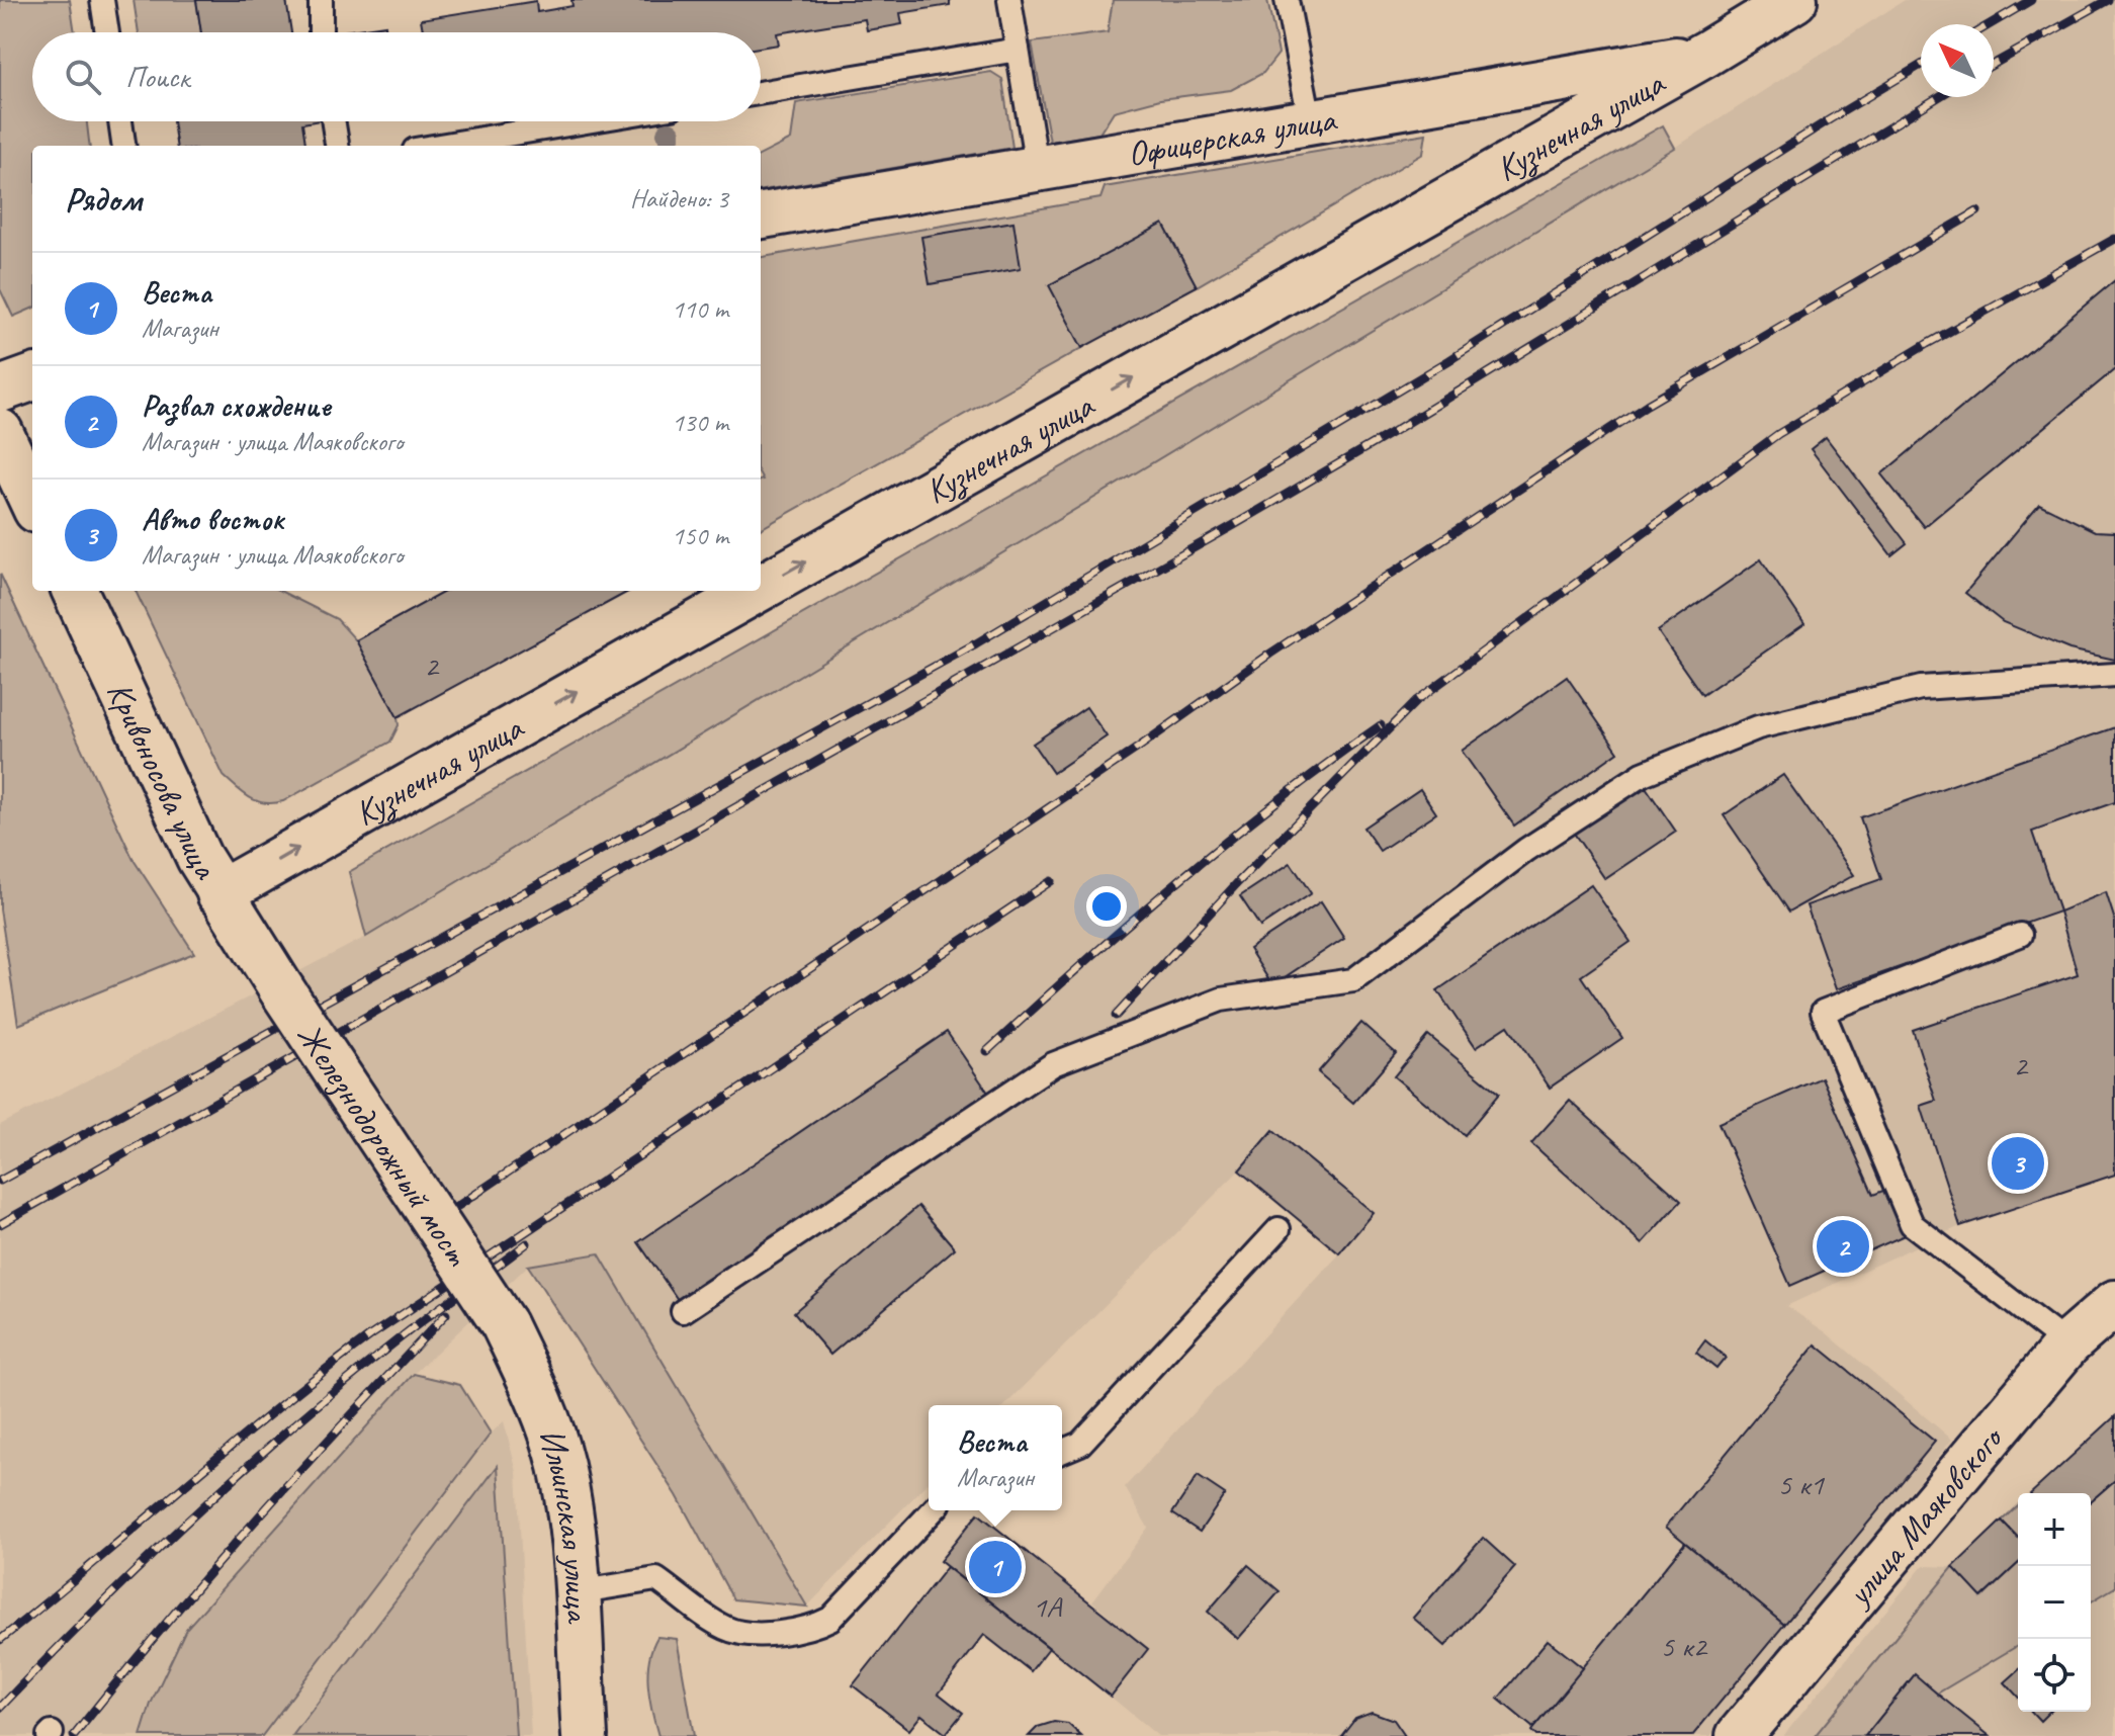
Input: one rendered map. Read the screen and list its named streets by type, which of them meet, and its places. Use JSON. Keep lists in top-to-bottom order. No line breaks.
{"streets":{"street":["Кузнечная улица","Офицерская улица","Кривоносова улица","Железнодорожный мост","улица Маяковского","Ильинская улица"]},"crossings":[["Кузнечная улица","Офицерская улица"],["Кузнечная улица","Кривоносова улица"],["Кривоносова улица","Железнодорожный мост"],["Железнодорожный мост","Ильинская улица"]],"one_way":["Кузнечная улица"],"house_numbers":["2","2","5 к1","1А","5 к2"],"north":"top left","page":{"search":"Поиск","heading":["Рядом","Найдено: 3"],"list":[{"mark":"1","name":"Веста","note":"Магазин","value":"110 m"},{"mark":"2","name":"Развал схождение","note":"Магазин · улица Маяковского","value":"130 m"},{"mark":"3","name":"Авто восток","note":"Магазин · улица Маяковского","value":"150 m"}],"pins":["3","2","1"],"popup":["Веста","Магазин"],"map_buttons":["+","−"]}}
